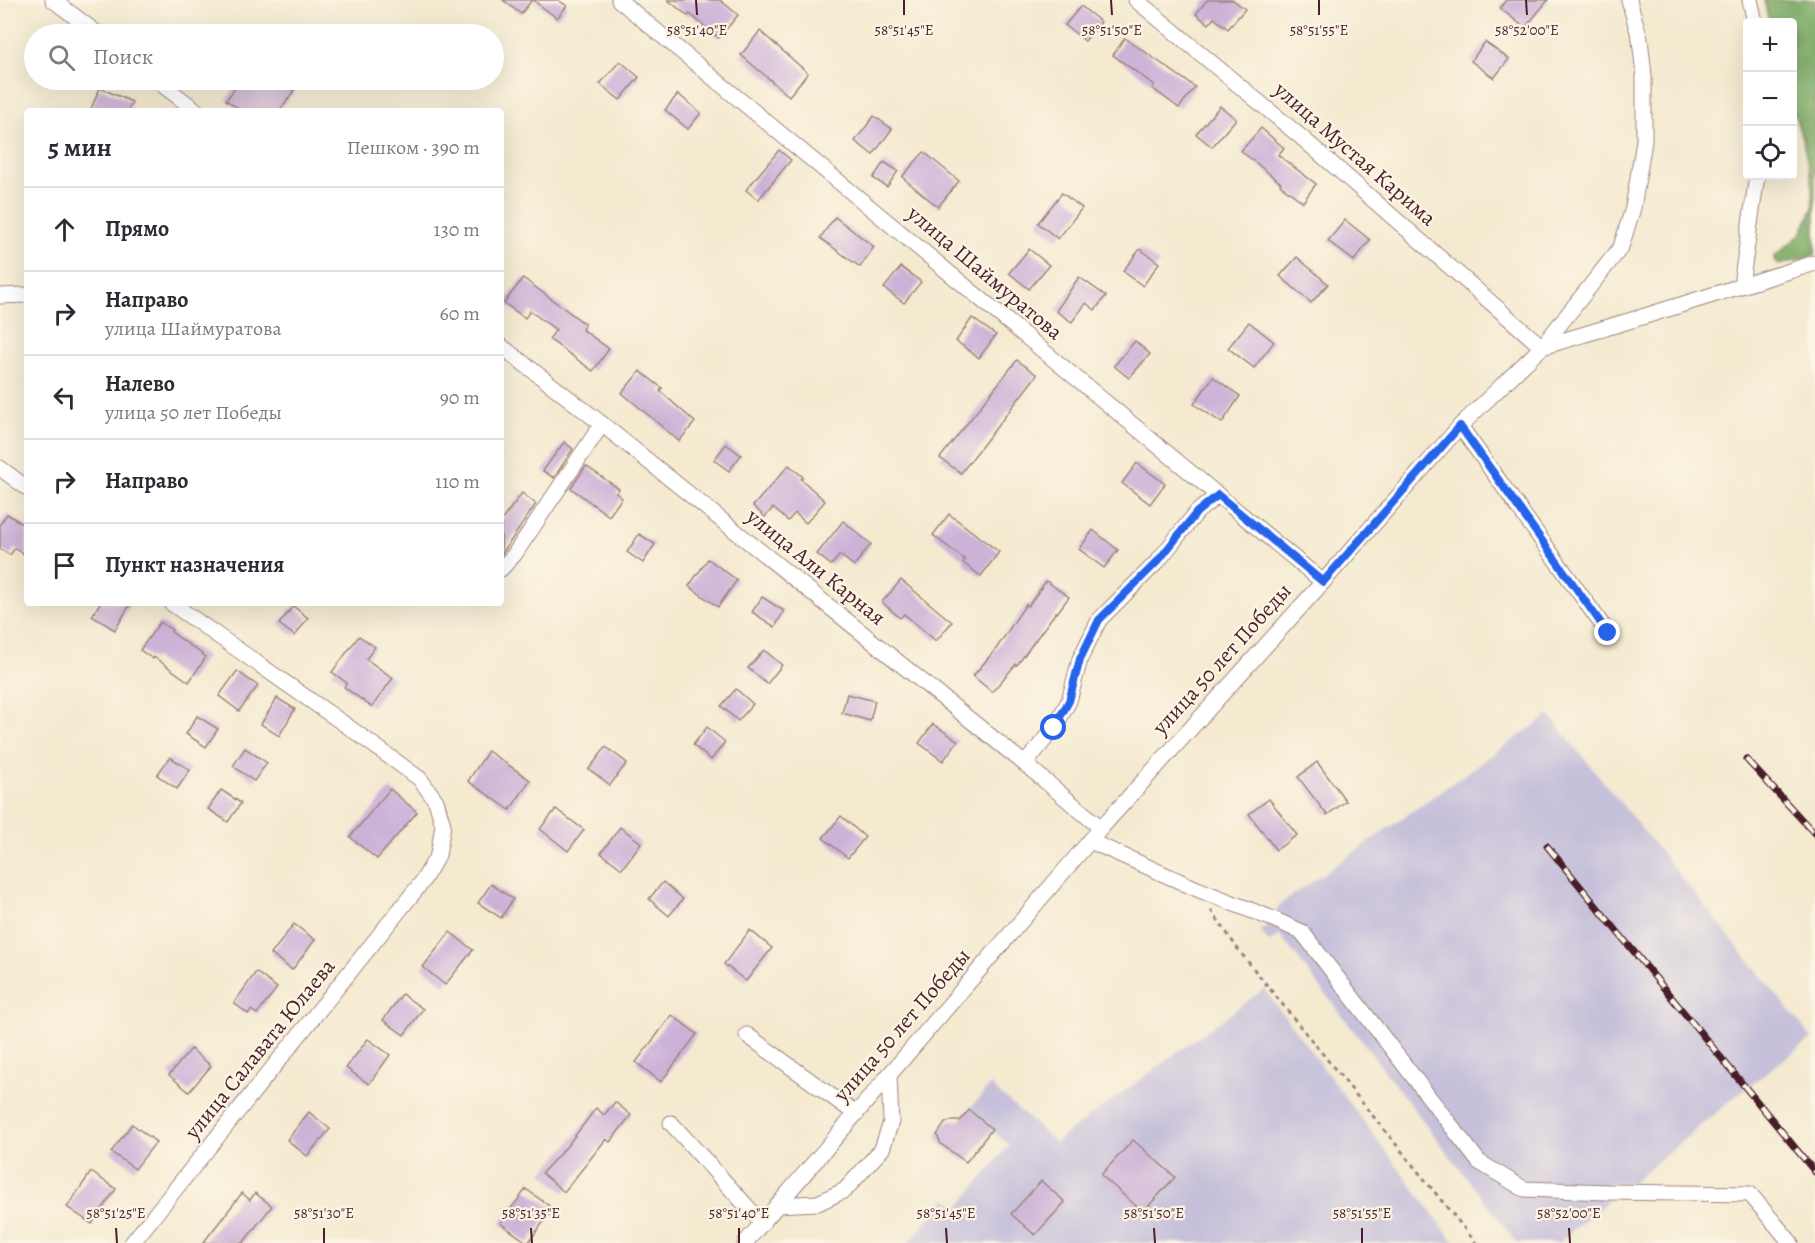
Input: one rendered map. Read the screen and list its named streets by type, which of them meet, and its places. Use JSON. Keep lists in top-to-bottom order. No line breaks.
{"streets":{"street":["улица Мустая Карима","улица Шаймуратова","улица Али Карная","улица 50 лет Победы","улица Салавата Юлаева"]},"crossings":[["улица Мустая Карима","улица 50 лет Победы"],["улица Шаймуратова","улица 50 лет Победы"],["улица Али Карная","улица 50 лет Победы"]],"page":{"map_buttons":["+","−"],"search":"Поиск","heading":["5 мин","Пешком · 390 m"],"list":[["Прямо","130 m"],["Направо","улица Шаймуратова","60 m"],["Налево","улица 50 лет Победы","90 m"],["Направо","110 m"],"Пункт назначения"]},"coordinates":["58°51'40\"E","58°51'45\"E","58°51'50\"E","58°51'55\"E","58°52'00\"E","58°51'25\"E","58°51'30\"E","58°51'35\"E"]}
